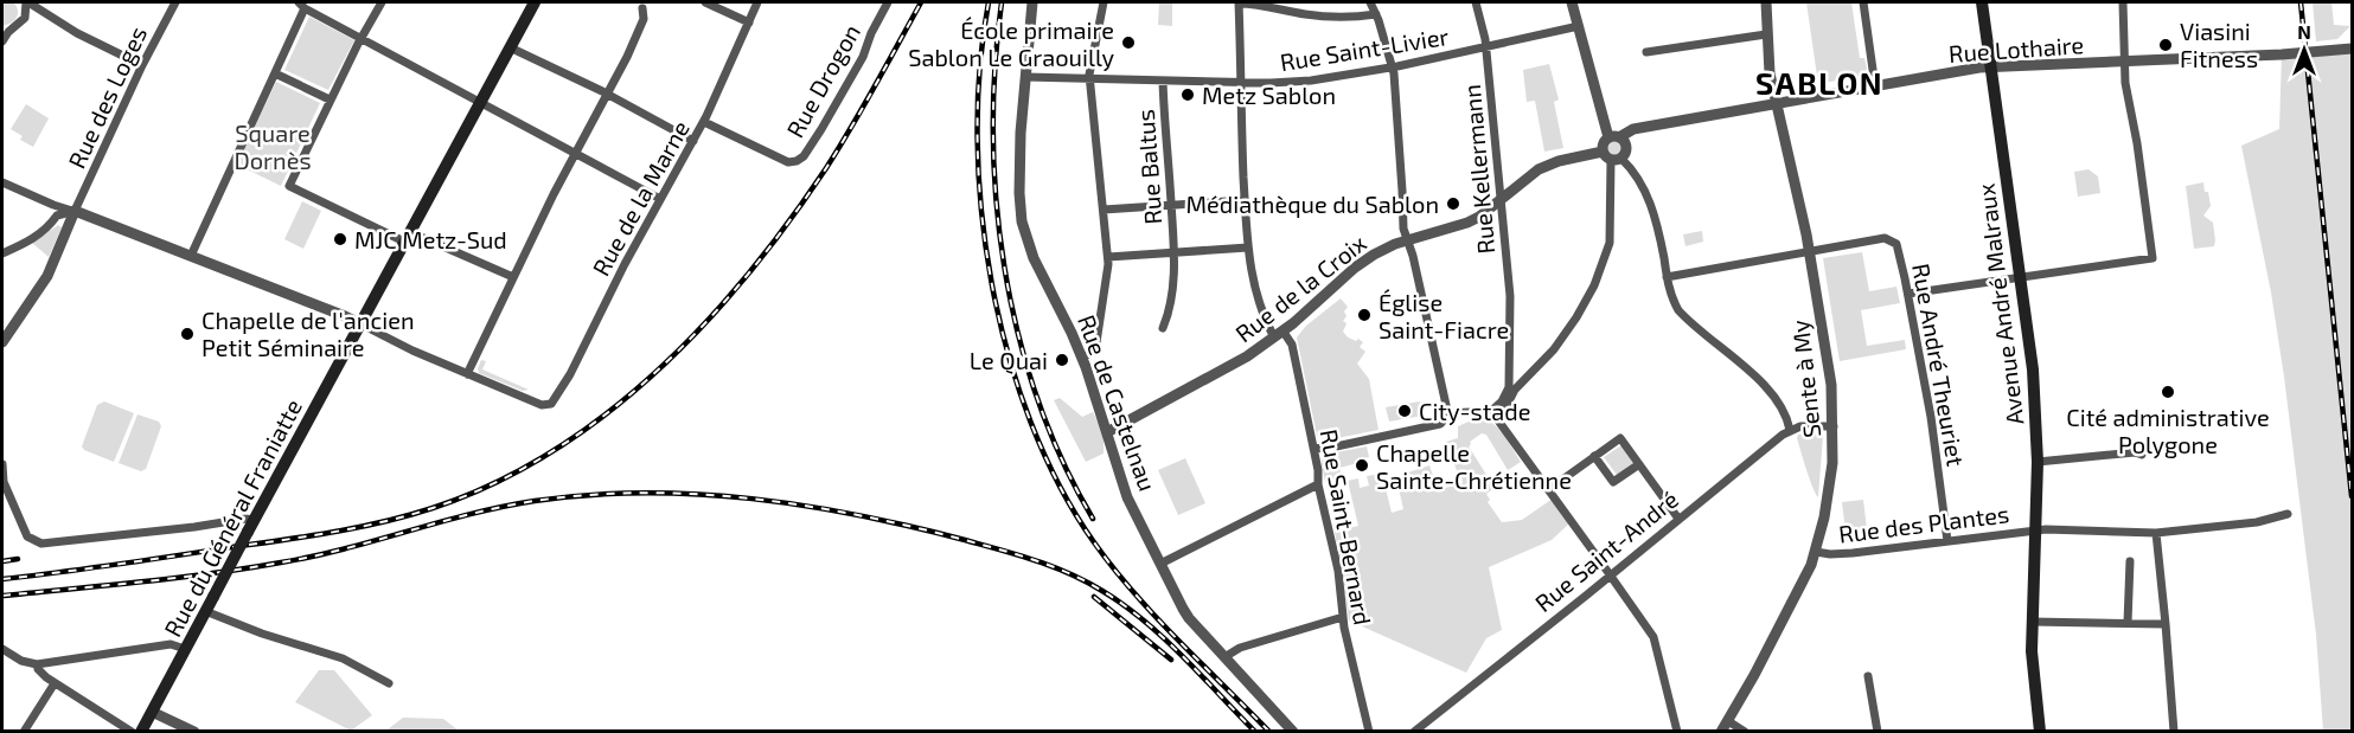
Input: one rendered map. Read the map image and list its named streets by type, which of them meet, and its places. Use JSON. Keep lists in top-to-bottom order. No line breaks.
{"streets":{"main road":["Avenue André Malraux","Rue du Général Franiatte"],"street":["Rue Saint-Livier","Rue Lothaire","Rue Drogon","Rue des Loges","Rue Baltus","Rue Kellermann","Rue de la Marne","Rue de la Croix","Rue André Theuriet","Sente à My","Rue de Castelnau","Rue des Plantes","Rue Saint-Bernard","Rue Saint-André"]},"crossings":[["Rue Saint-Livier","Rue Baltus"],["Rue Saint-Livier","Rue Kellermann"],["Rue Saint-Livier","Rue de Castelnau"],["Rue Saint-Livier","Rue Saint-Bernard"],["Rue Lothaire","Avenue André Malraux"],["Rue Lothaire","Sente à My"],["Rue Drogon","Rue de la Marne"],["Rue Kellermann","Rue de la Croix"],["Rue de la Croix","Rue de Castelnau"],["Rue de la Croix","Rue Saint-Bernard"],["Avenue André Malraux","Rue des Plantes"],["Rue André Theuriet","Sente à My"],["Rue André Theuriet","Rue des Plantes"],["Sente à My","Rue des Plantes"]],"districts":["SABLON"],"parks":["Square Dornès"],"places":["École primaire Sablon Le Graouilly","Viasini Fitness","Metz Sablon","Médiathèque du Sablon","MJC Metz-Sud","Église Saint-Fiacre","Chapelle de l'ancien Petit Séminaire","Le Quai","Cité administrative Polygone","City-stade","Chapelle Sainte-Chrétienne"],"north":"top"}
